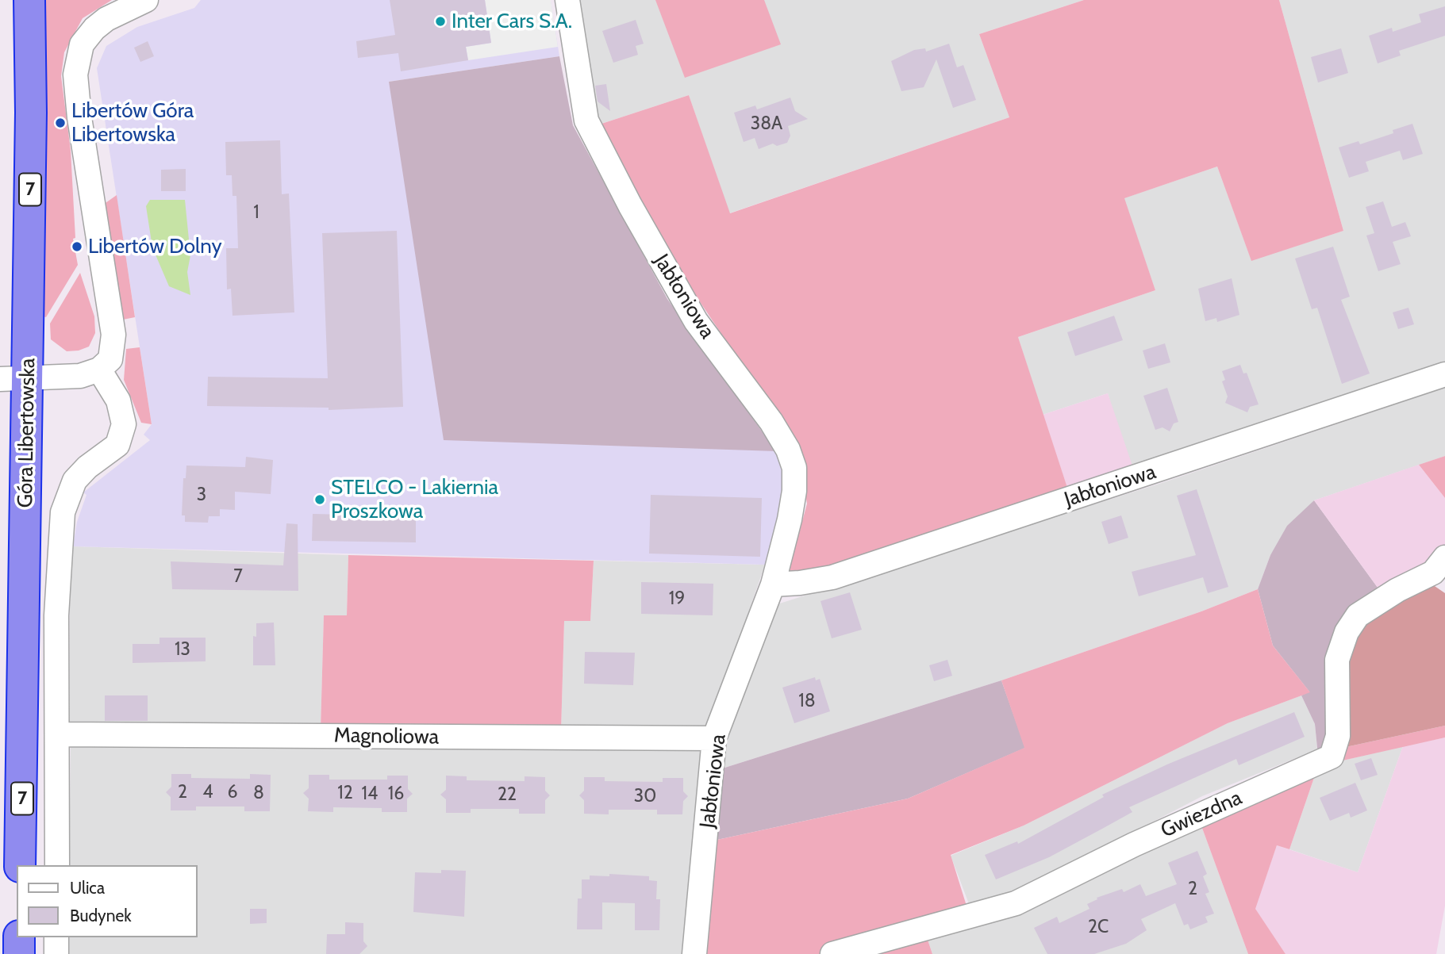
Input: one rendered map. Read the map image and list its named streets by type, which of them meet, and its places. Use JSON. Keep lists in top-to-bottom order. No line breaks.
{"streets":{"highway":["7","Góra Libertowska"],"street":["Jabłoniowa","Magnoliowa","Gwiezdna"]},"crossings":[["Jabłoniowa","Magnoliowa"],["Góra Libertowska","Magnoliowa"]],"places":["Inter Cars S.A.","Libertów Góra Libertowska","Libertów Dolny","STELCO - Lakiernia Proszkowa"],"house_numbers":["38A","1","3","7","19","13","18","2","4","6","8","12","14","16","22","30","2","2C"],"legend":["Ulica","Budynek"]}
